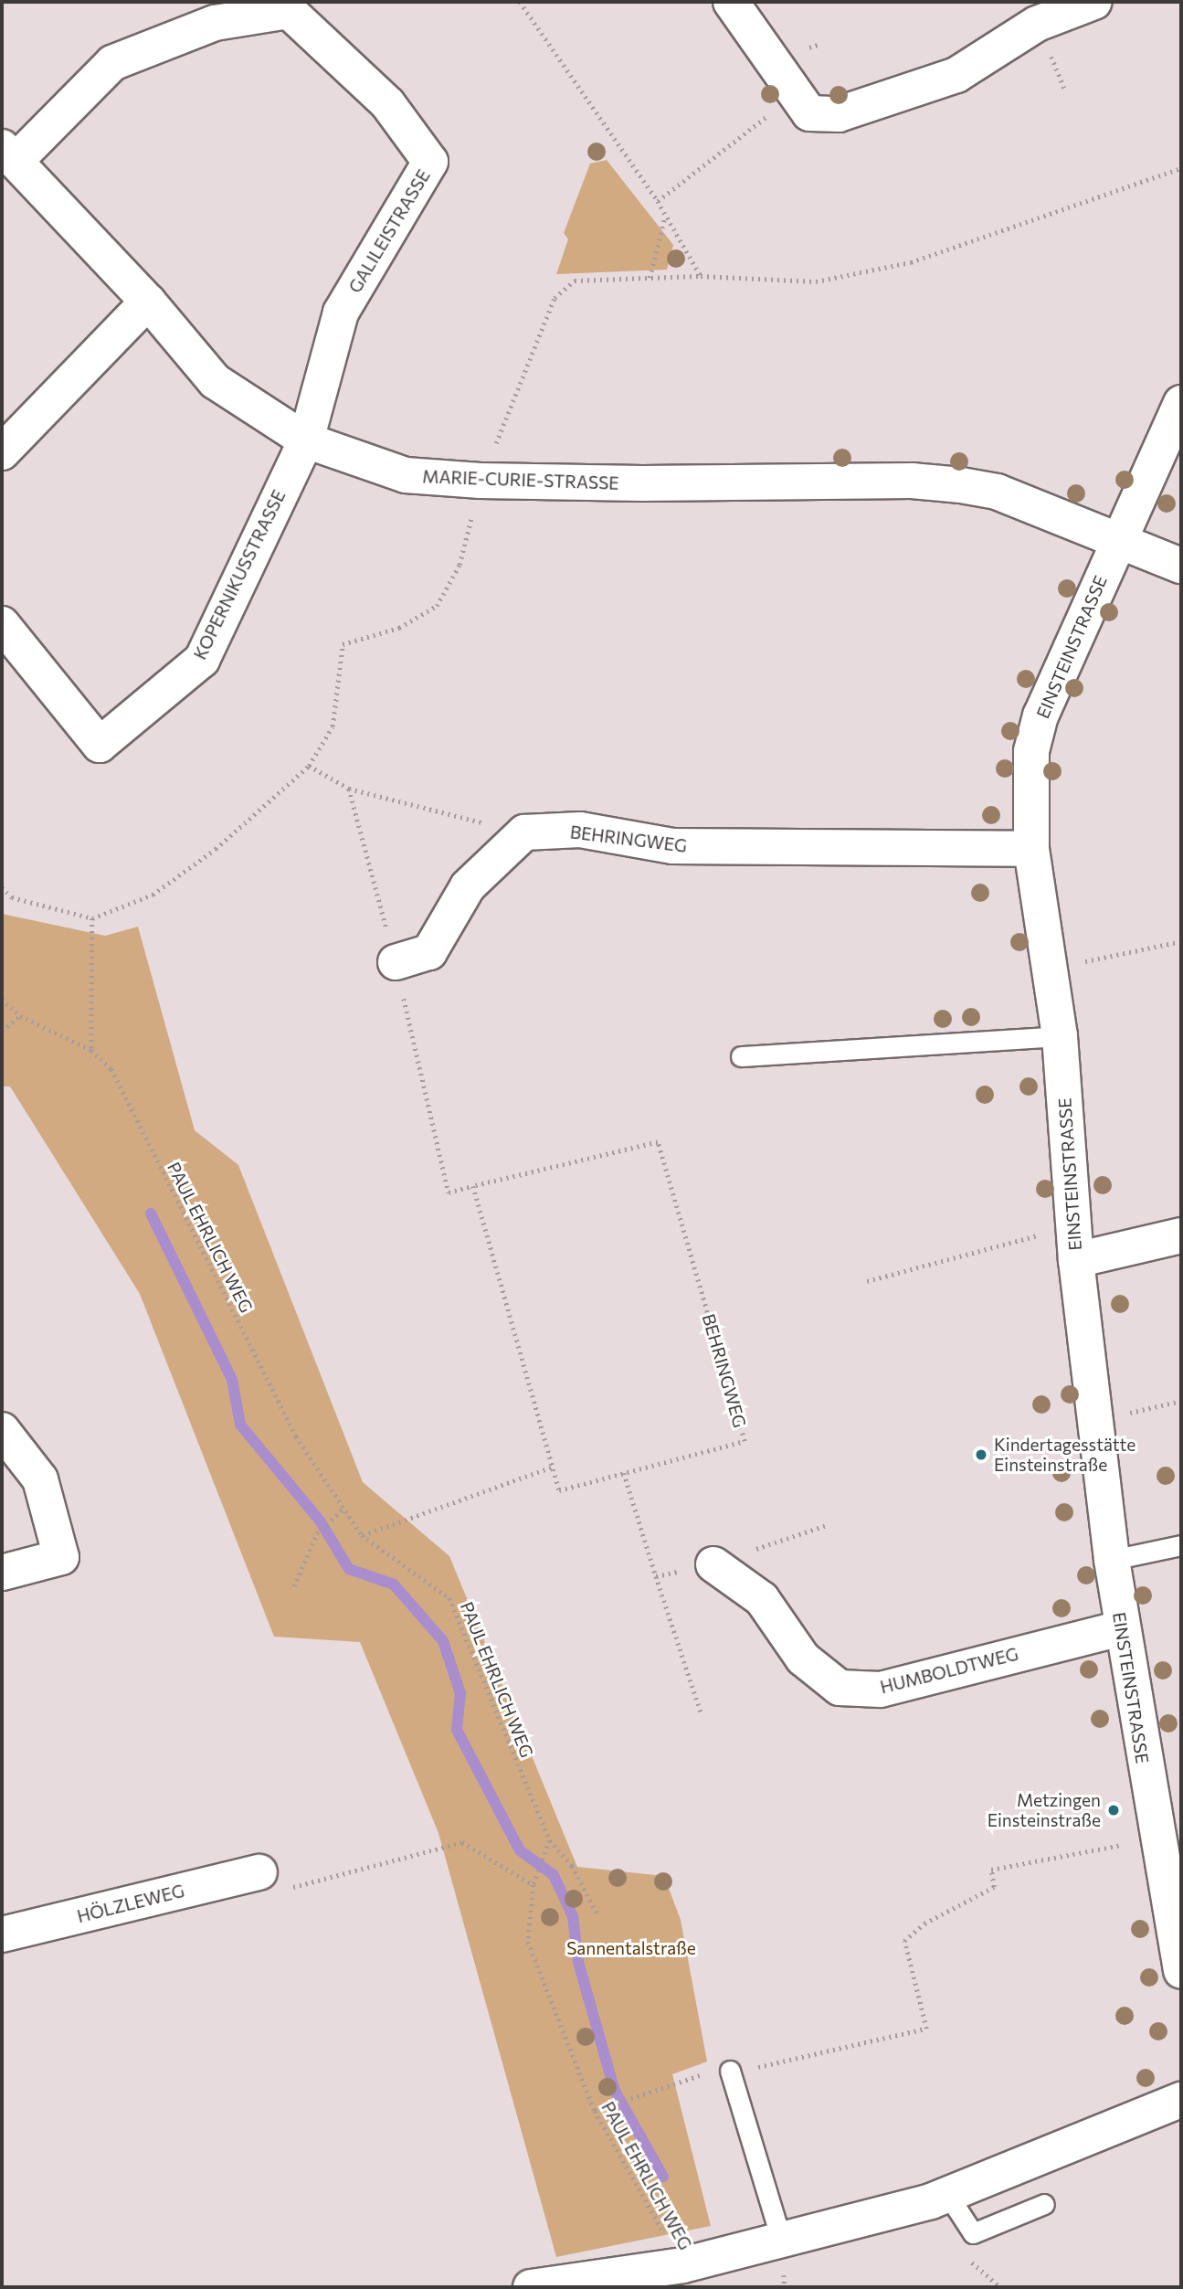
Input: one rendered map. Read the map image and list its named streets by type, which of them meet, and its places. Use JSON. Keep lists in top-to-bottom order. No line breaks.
{"streets":{"street":["GALILEISTRASSE","MARIE-CURIE-STRASSE","KOPERNIKUSSTRASSE","EINSTEINSTRASSE","BEHRINGWEG","HUMBOLDTWEG","HÖLZLEWEG"],"path":["PAUL EHRLICH WEG"]},"crossings":[["GALILEISTRASSE","MARIE-CURIE-STRASSE"],["GALILEISTRASSE","KOPERNIKUSSTRASSE"],["MARIE-CURIE-STRASSE","KOPERNIKUSSTRASSE"],["MARIE-CURIE-STRASSE","EINSTEINSTRASSE"],["EINSTEINSTRASSE","BEHRINGWEG"],["EINSTEINSTRASSE","HUMBOLDTWEG"]],"parks":["Sannentalstraße"],"places":["Kindertagesstätte Einsteinstraße","Metzingen Einsteinstraße"]}
